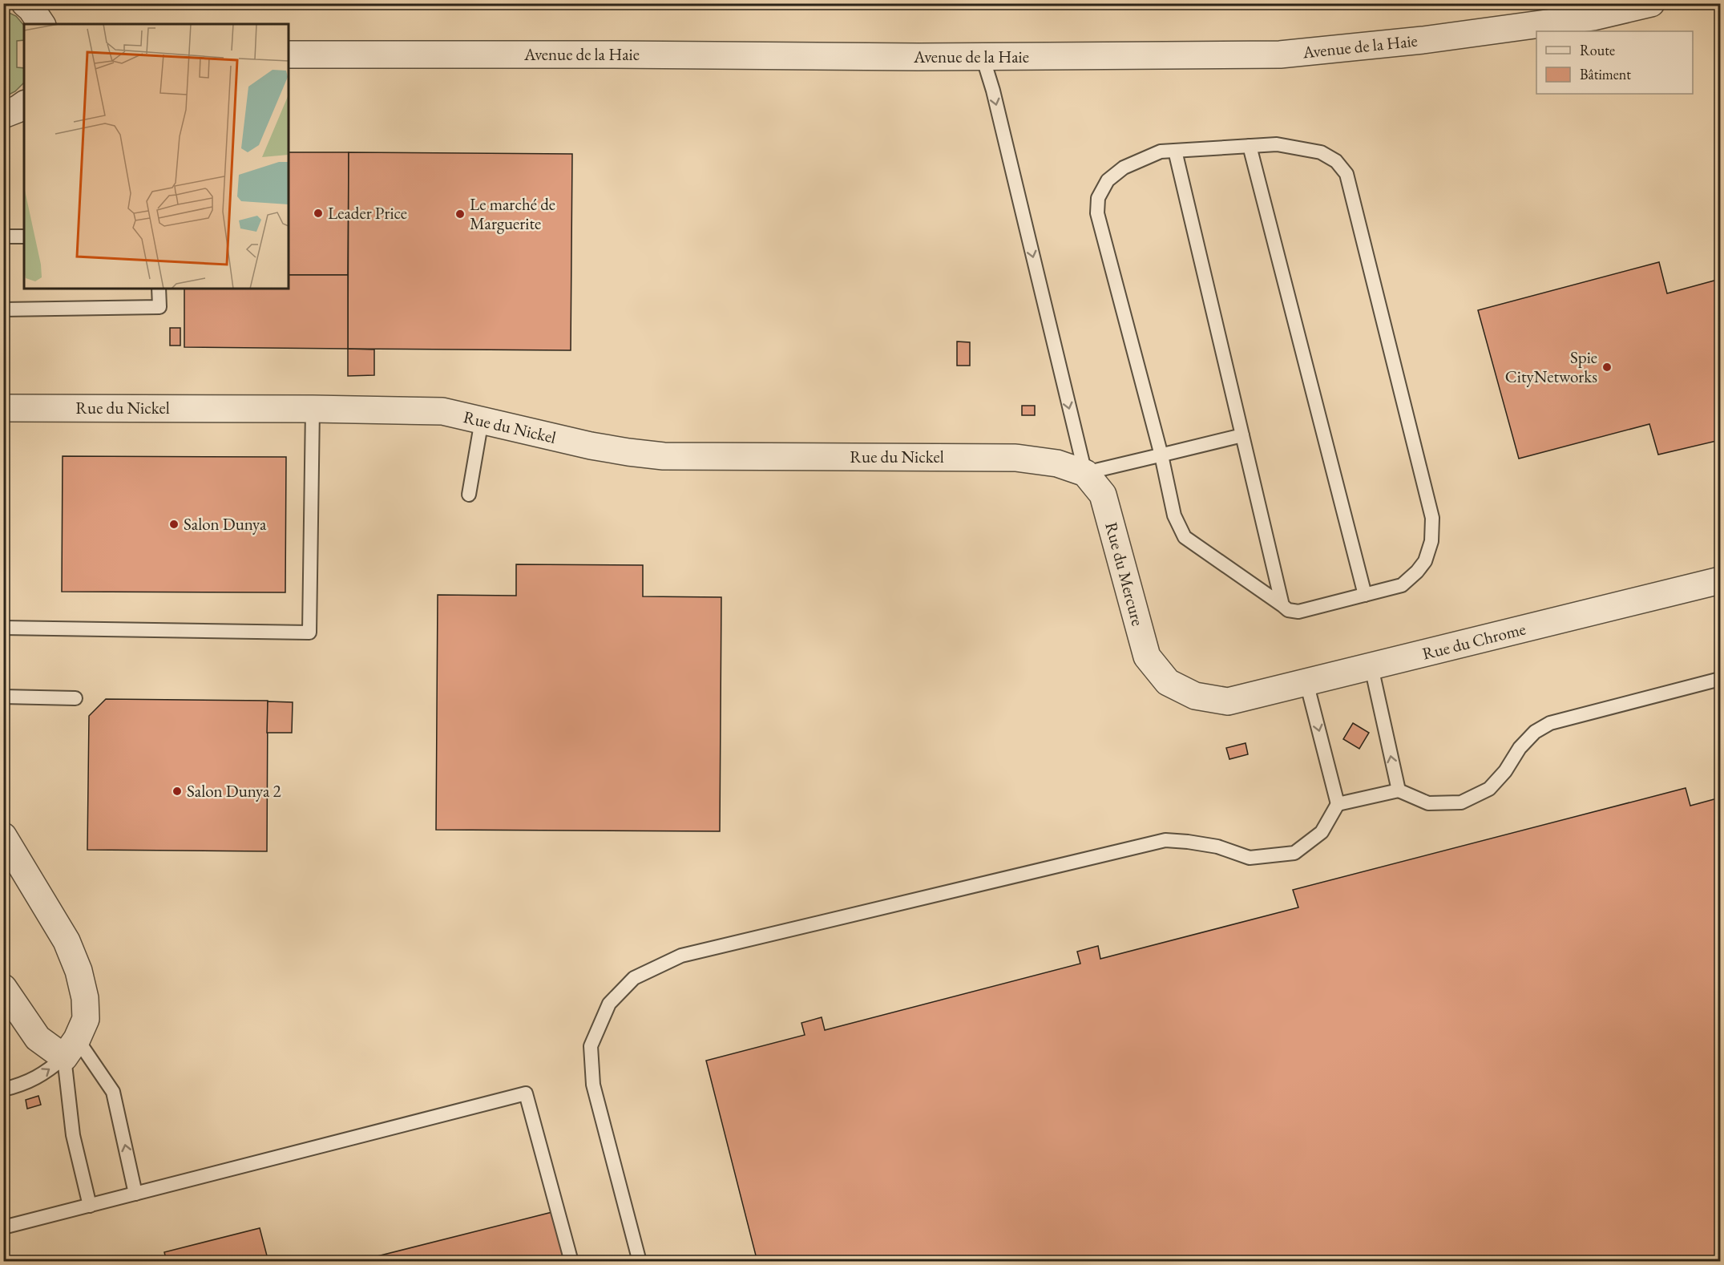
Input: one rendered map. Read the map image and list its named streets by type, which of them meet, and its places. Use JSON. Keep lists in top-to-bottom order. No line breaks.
{"streets":{"street":["Avenue de la Haie","Rue du Nickel","Rue du Mercure","Rue du Chrome"]},"crossings":[["Rue du Nickel","Rue du Mercure"],["Rue du Mercure","Rue du Chrome"]],"places":["Leader Price","Le marché de Marguerite","Spie CityNetworks","Salon Dunya","Salon Dunya 2"],"legend":["Route","Bâtiment"]}
